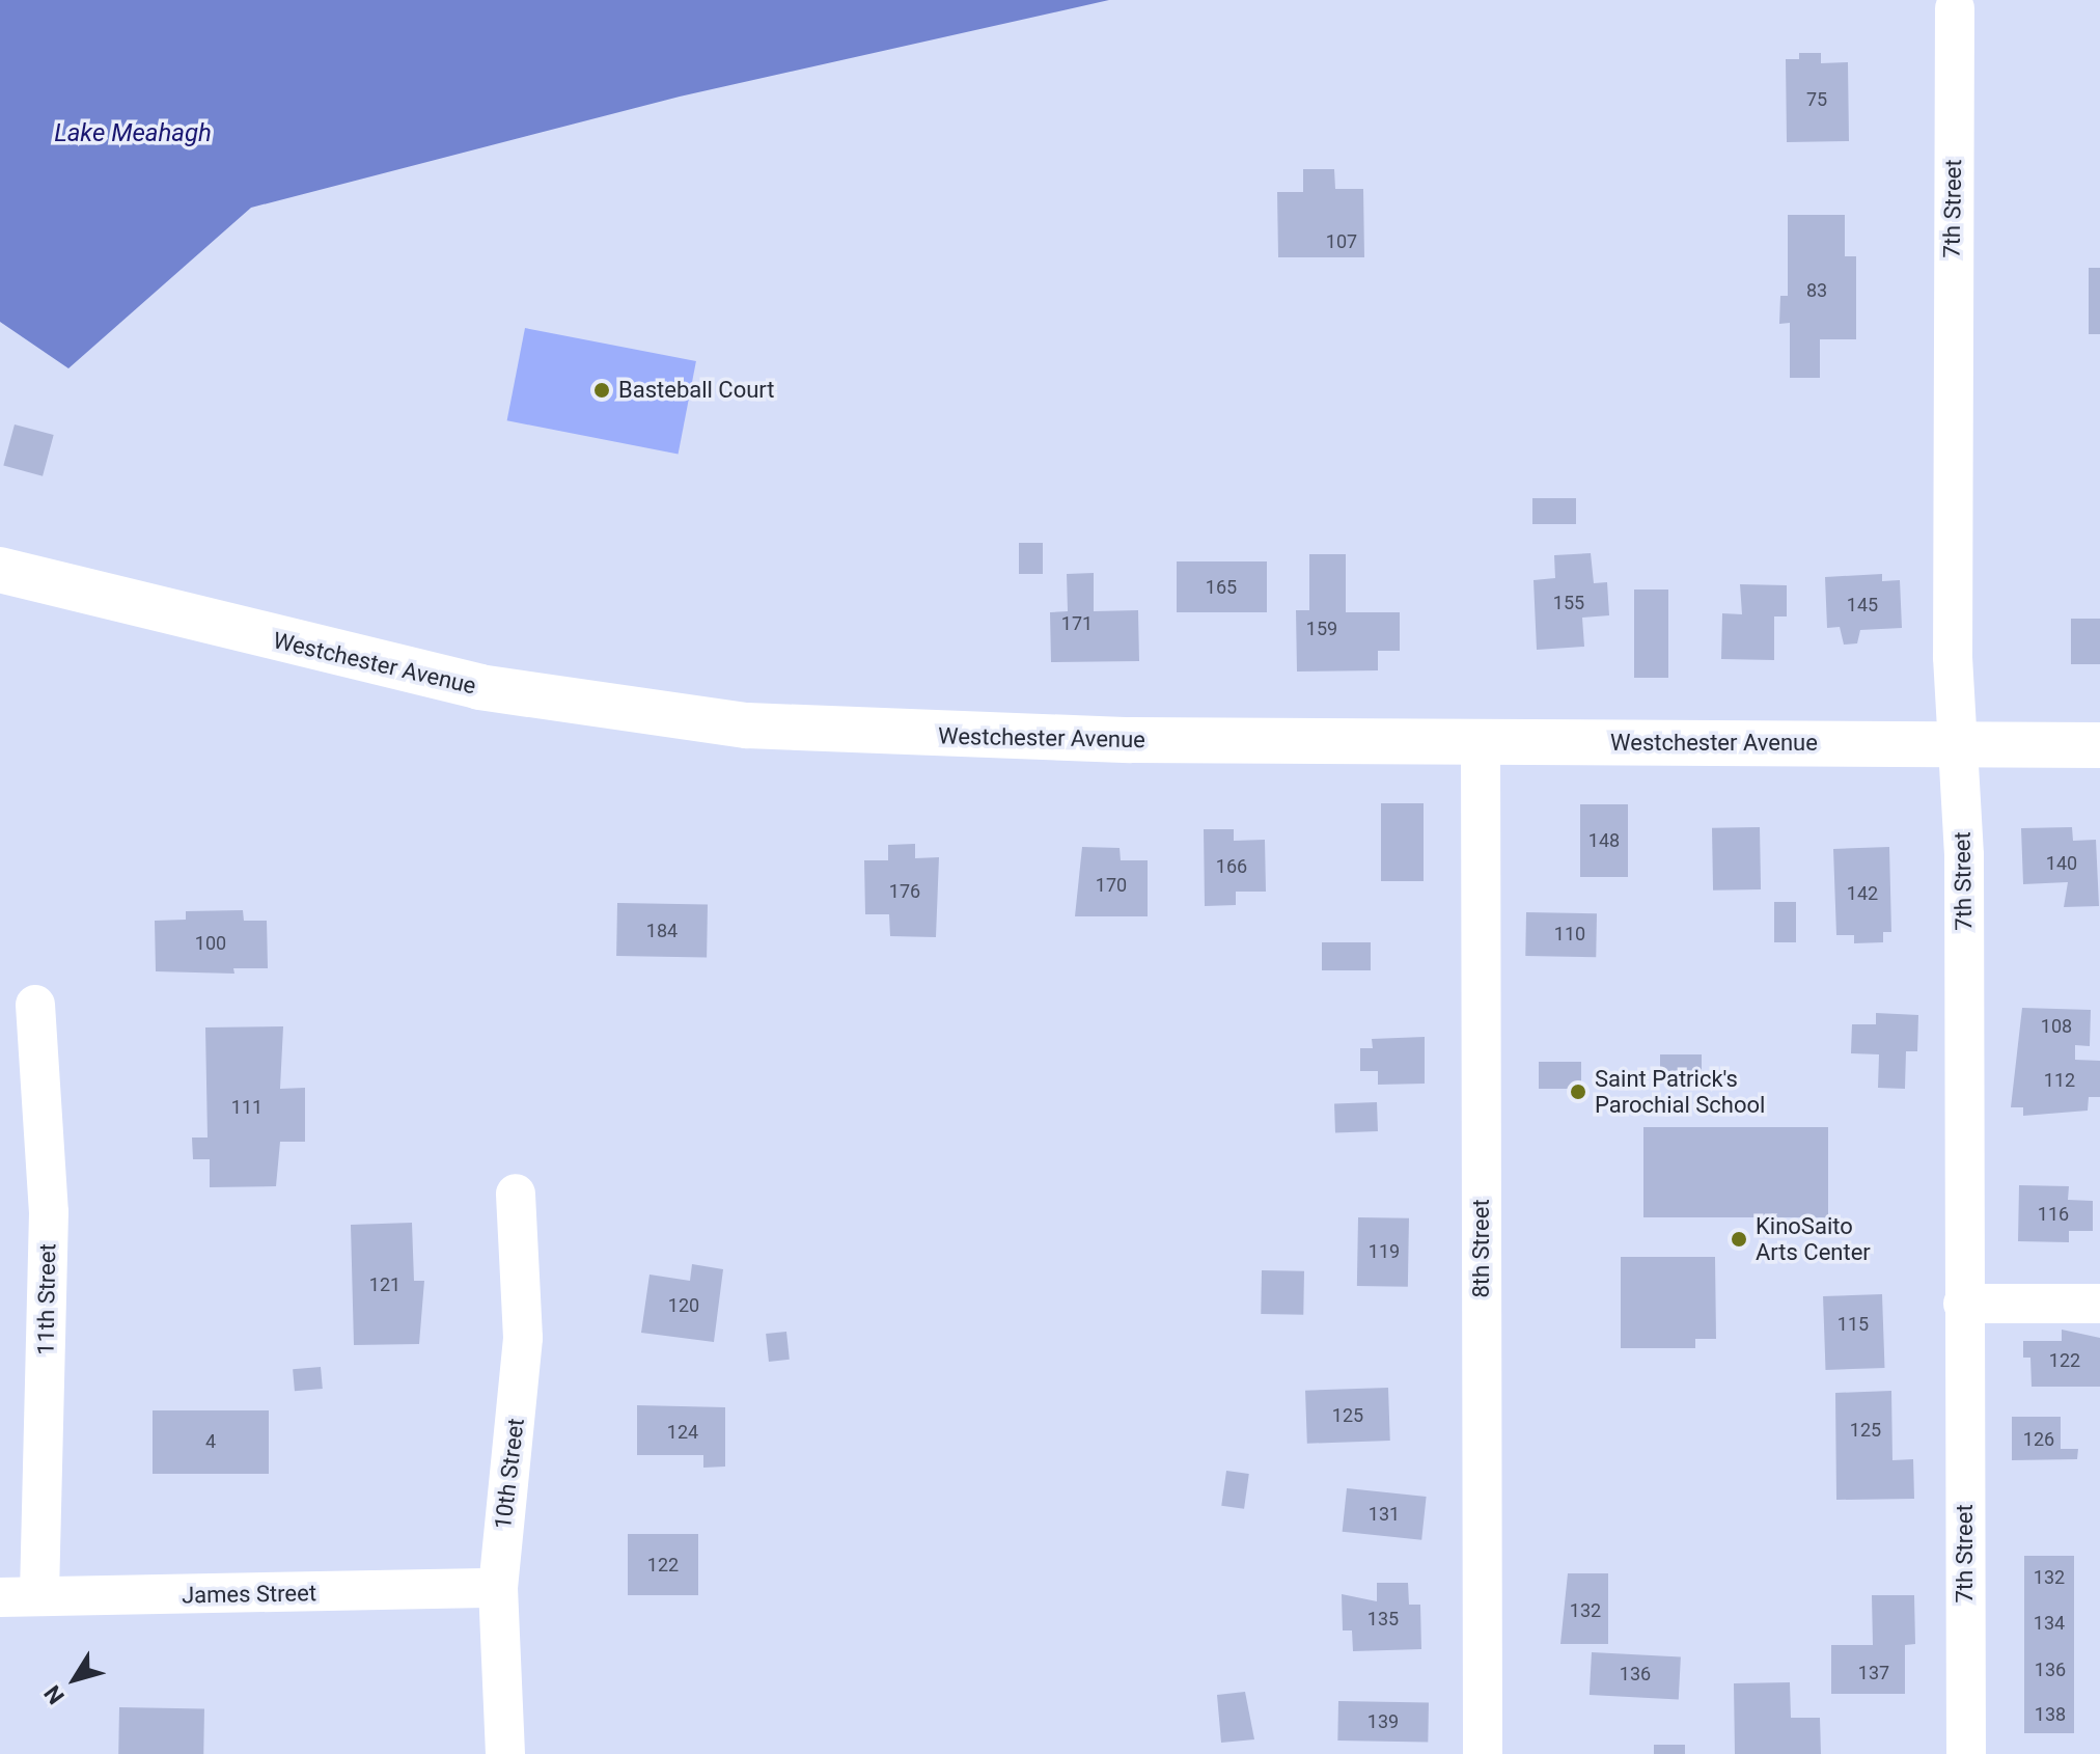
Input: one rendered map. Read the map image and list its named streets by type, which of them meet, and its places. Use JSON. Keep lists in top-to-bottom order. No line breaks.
{"streets":{"street":["7th Street","Westchester Avenue","8th Street","11th Street","10th Street","James Street"]},"crossings":[["7th Street","Westchester Avenue"],["Westchester Avenue","8th Street"],["11th Street","James Street"],["10th Street","James Street"]],"water":["Lake Meahagh"],"places":["Basteball Court","Saint Patrick's Parochial School","KinoSaito Arts Center"],"house_numbers":["75","107","83","165","155","145","171","159","148","140","166","170","176","142","184","110","100","108","112","111","116","119","121","120","115","122","125","125","124","126","4","131","122","132","132","135","134","136","137","136","138","139"],"north":"bottom left"}
